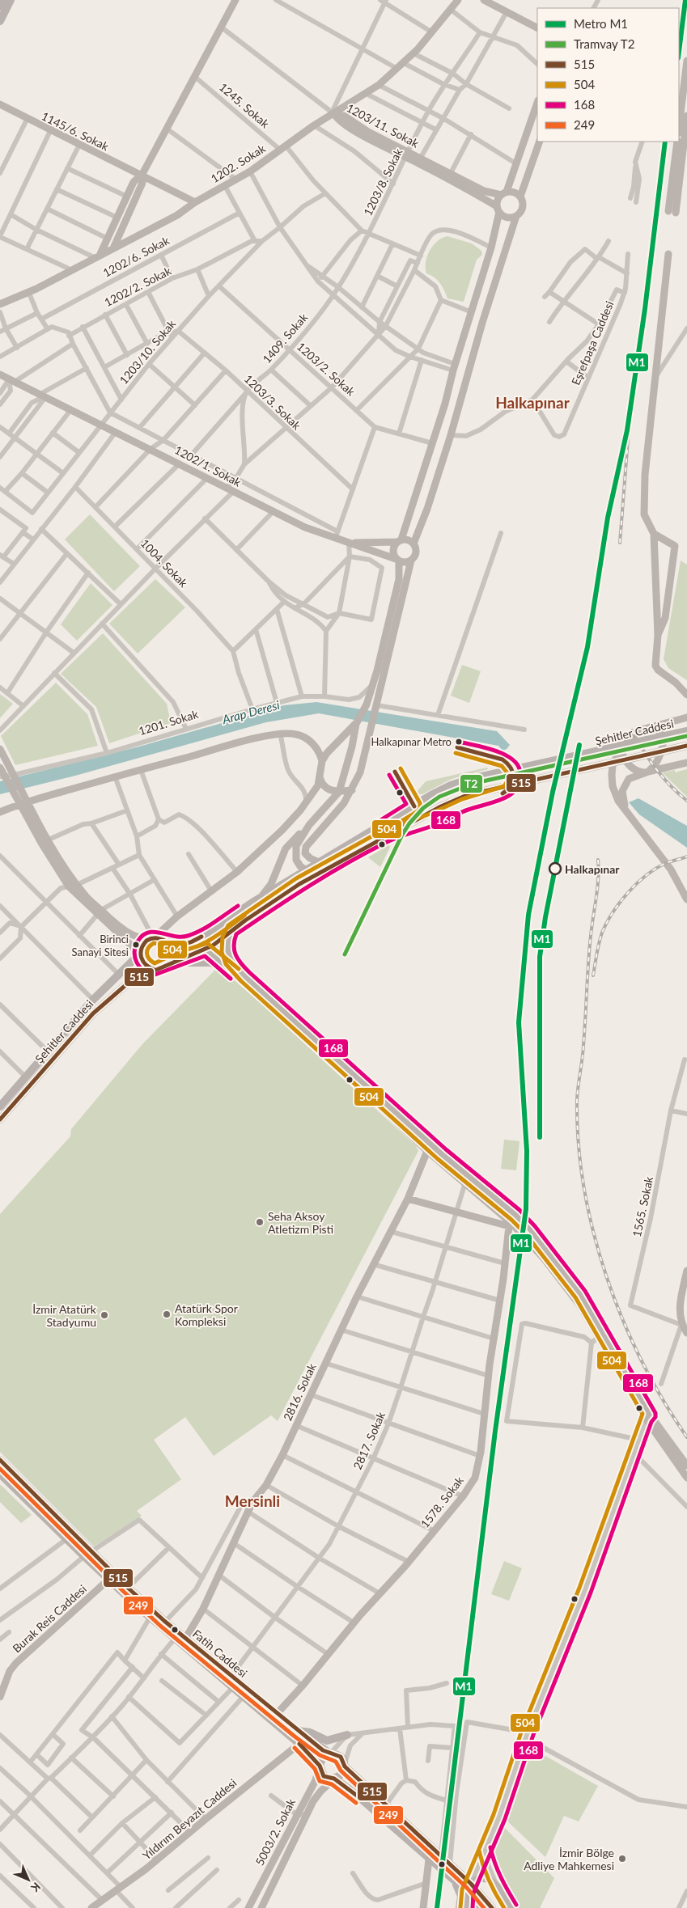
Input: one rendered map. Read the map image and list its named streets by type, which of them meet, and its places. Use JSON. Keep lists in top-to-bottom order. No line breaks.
{"streets":{"main road":["1203/11. Sokak","1145/6. Sokak","1202. Sokak","1202/1. Sokak","Şehitler Caddesi","2816. Sokak","1578. Sokak","Burak Reis Caddesi","Fatih Caddesi","Yıldırım Beyazıt Caddesi","5003/2. Sokak"],"street":["1245. Sokak","1203/8. Sokak","1202/6. Sokak","1202/2. Sokak","1409. Sokak","Eşrefpaşa Caddesi","1203/10. Sokak","1203/2. Sokak","1203/3. Sokak","1004. Sokak","1201. Sokak","1565. Sokak","2817. Sokak"]},"crossings":[["1245. Sokak","1202. Sokak"],["1245. Sokak","1203/10. Sokak"],["1203/11. Sokak","1202. Sokak"],["1203/11. Sokak","1203/8. Sokak"],["1145/6. Sokak","1202. Sokak"],["1203/8. Sokak","1409. Sokak"],["1202/2. Sokak","1203/10. Sokak"],["1409. Sokak","1203/2. Sokak"],["1409. Sokak","1203/3. Sokak"],["1409. Sokak","1202/1. Sokak"],["1203/10. Sokak","1203/2. Sokak"],["1203/10. Sokak","1203/3. Sokak"],["1203/10. Sokak","1202/1. Sokak"],["2816. Sokak","Fatih Caddesi"],["2817. Sokak","1578. Sokak"],["2817. Sokak","Fatih Caddesi"],["1578. Sokak","Fatih Caddesi"],["Fatih Caddesi","Yıldırım Beyazıt Caddesi"],["Fatih Caddesi","5003/2. Sokak"]],"districts":["Halkapınar","Mersinli"],"water":["Arap Deresi"],"places":["Halkapınar Metro","Halkapınar","Birinci Sanayi Sitesi","Seha Aksoy Atletizm Pisti","Atatürk Spor Kompleksi","İzmir Atatürk Stadyumu","İzmir Bölge Adliye Mahkemesi"],"lines":["metro line M1","tram line T2","transit line 168","transit line 515","transit line 504","transit line 249"],"legend":["Metro M1","Tramvay T2","515","504","168","249"],"north":"bottom right"}
